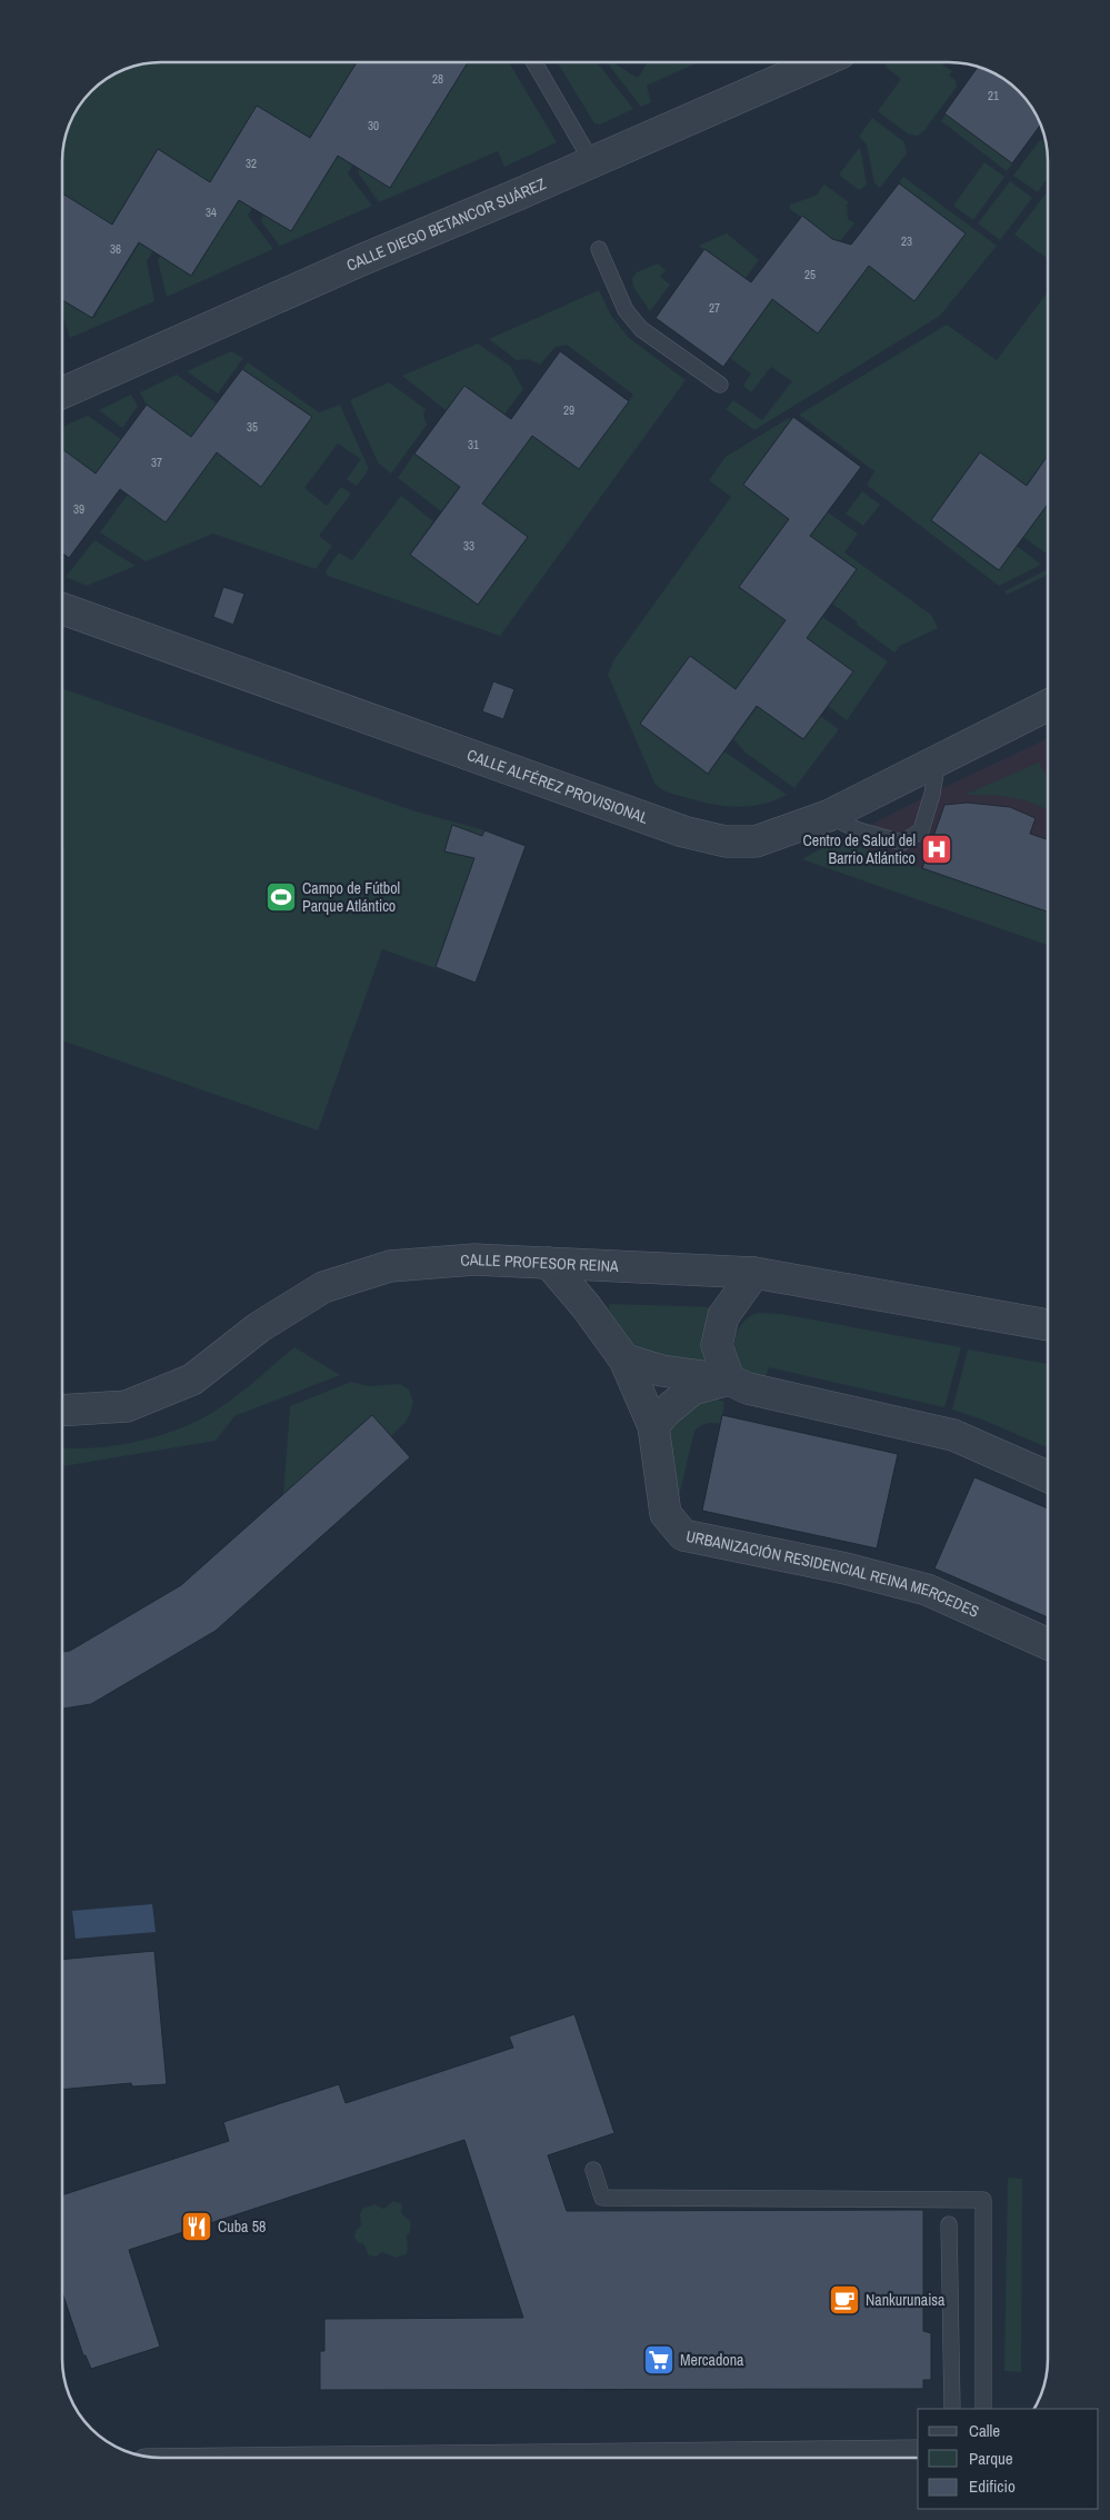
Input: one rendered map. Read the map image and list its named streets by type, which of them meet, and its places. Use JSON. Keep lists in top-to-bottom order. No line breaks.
{"streets":{"street":["CALLE DIEGO BETANCOR SUÁREZ","CALLE ALFÉREZ PROVISIONAL","CALLE PROFESOR REINA","URBANIZACIÓN RESIDENCIAL REINA MERCEDES"]},"crossings":[["CALLE PROFESOR REINA","URBANIZACIÓN RESIDENCIAL REINA MERCEDES"]],"places":{"hospital":["Centro de Salud del Barrio Atlántico"],"sports":["Campo de Fútbol Parque Atlántico"],"restaurant":["Cuba 58"],"cafe":["Nankurunaisa"],"supermarket":["Mercadona"]},"house_numbers":["28","21","30","32","34","23","36","25","27","29","35","31","37","39","33"],"legend":["Calle","Parque","Edificio"]}
